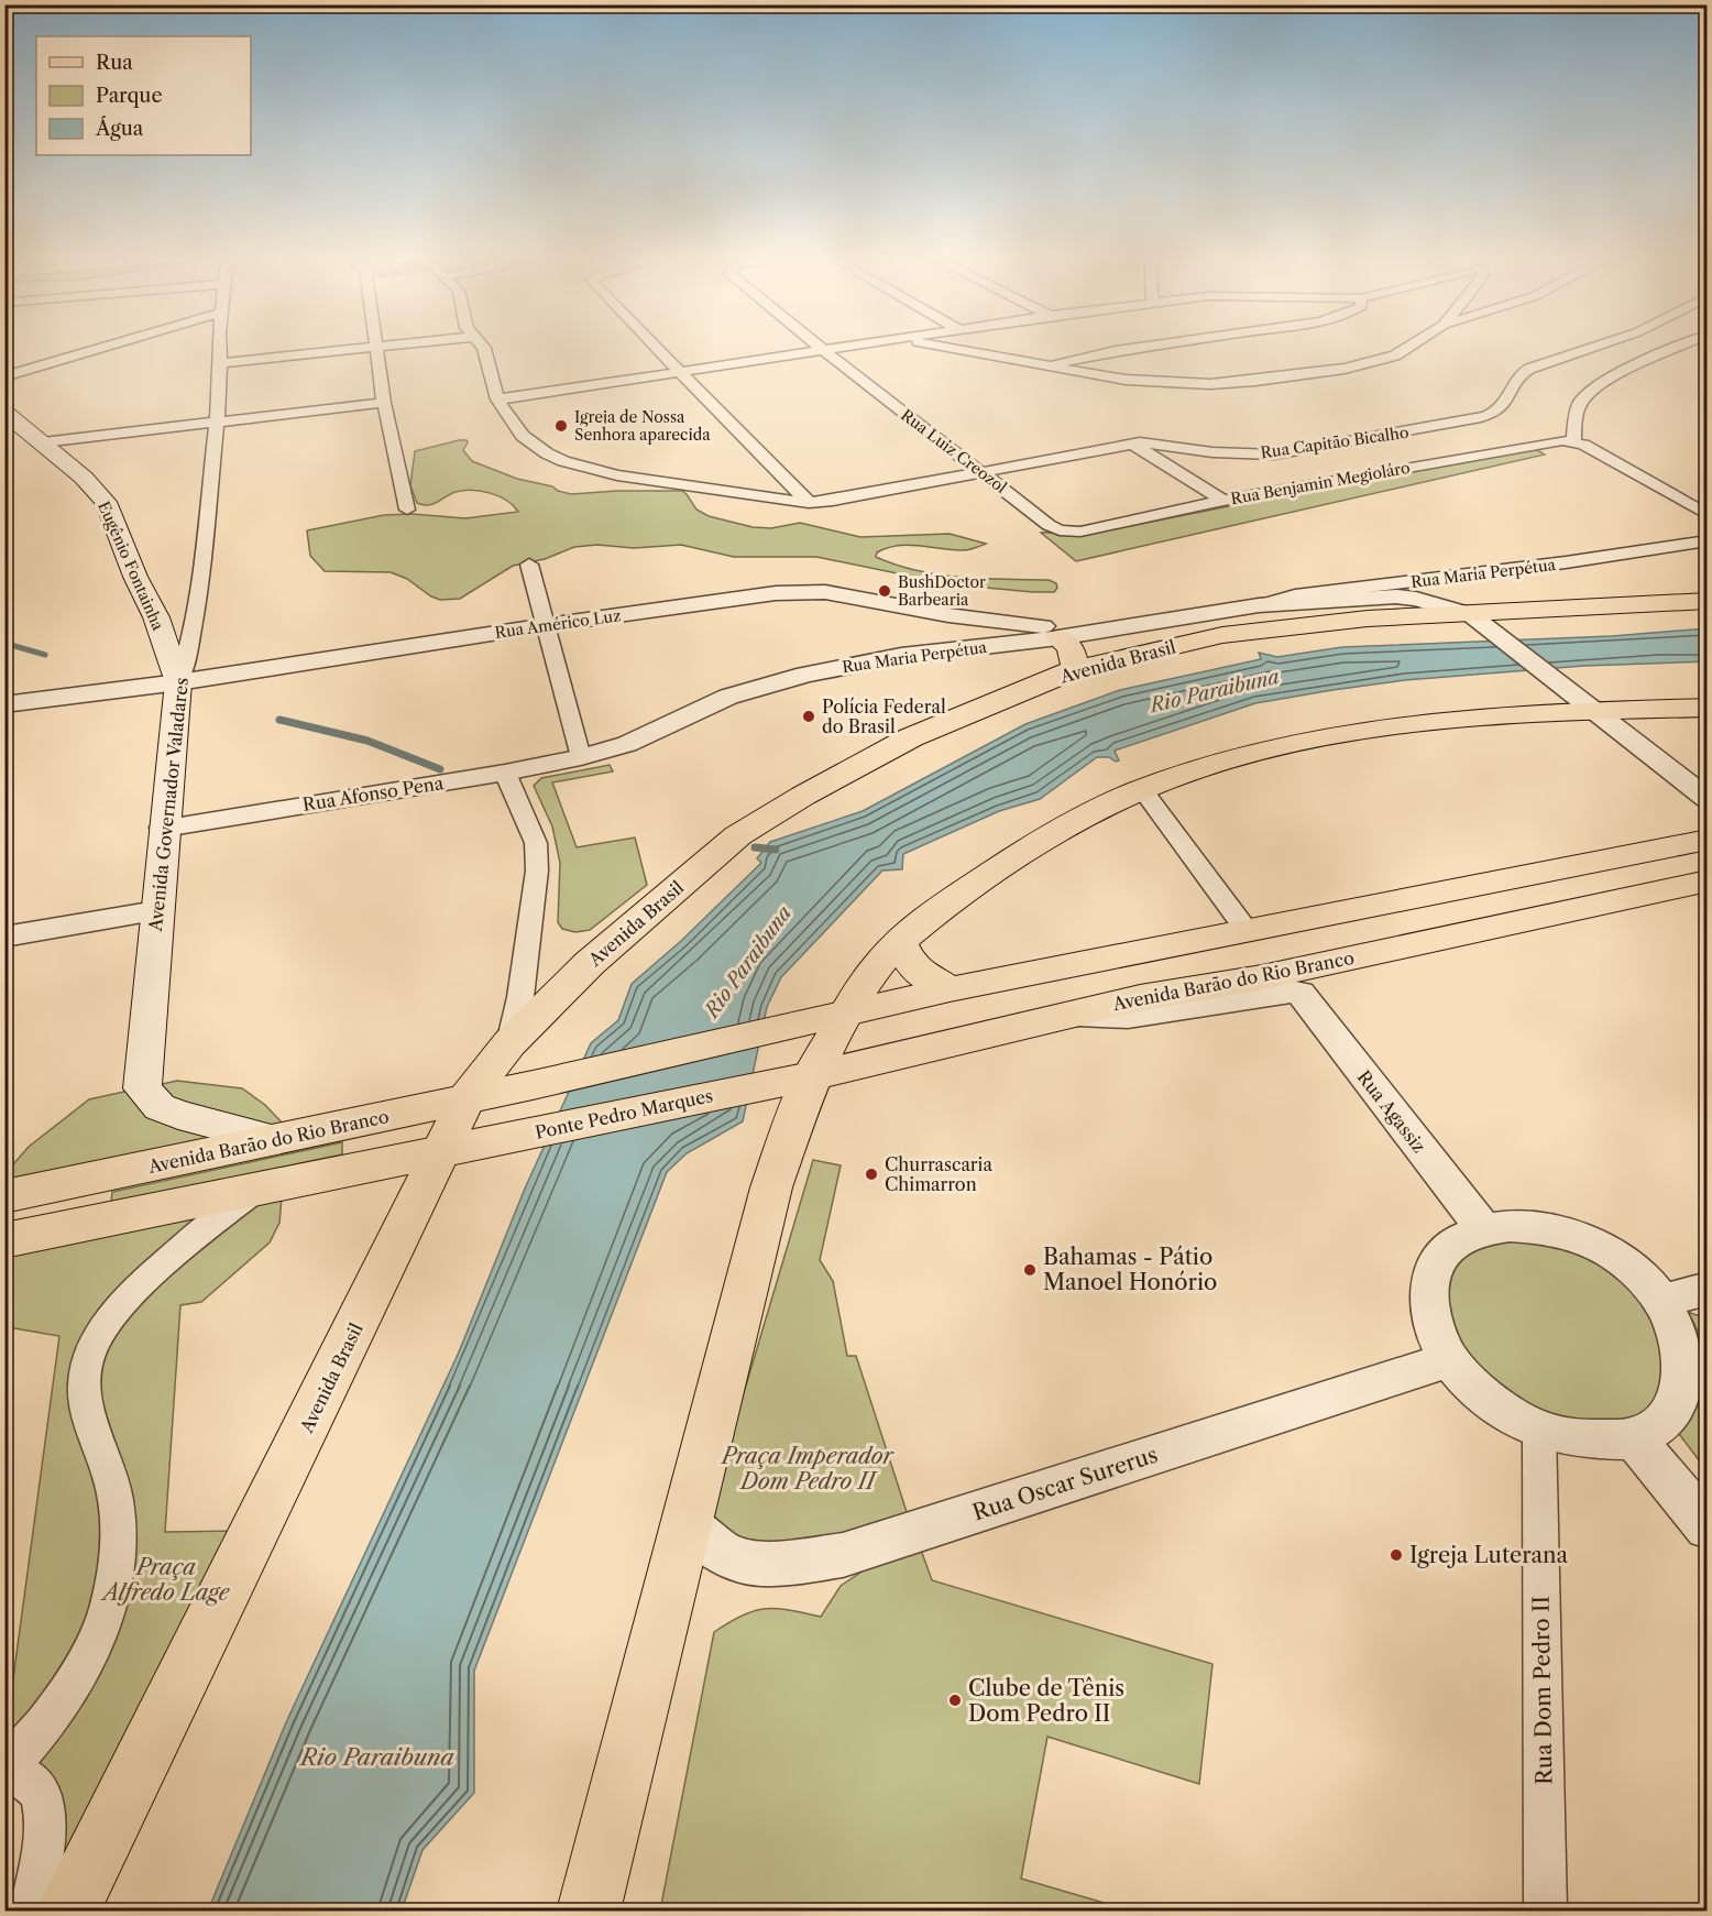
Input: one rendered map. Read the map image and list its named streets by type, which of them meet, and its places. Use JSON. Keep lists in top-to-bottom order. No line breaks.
{"streets":{"main road":["Eugênio Fontainha","Avenida Brasil","Avenida Governador Valadares","Avenida Barão do Rio Branco","Ponte Pedro Marques"],"street":["Rua Capitão Bicalho","Rua Luiz Creozol","Rua Benjamin Megioláro","Rua Maria Perpétua","Rua Américo Luz","Rua Afonso Pena","Rua Agassiz","Rua Oscar Surerus","Rua Dom Pedro II"]},"crossings":[["Rua Capitão Bicalho","Rua Luiz Creozol"],["Rua Luiz Creozol","Rua Benjamin Megioláro"],["Eugênio Fontainha","Rua Américo Luz"],["Eugênio Fontainha","Avenida Governador Valadares"],["Rua Maria Perpétua","Rua Américo Luz"],["Rua Maria Perpétua","Avenida Brasil"],["Rua Maria Perpétua","Rua Afonso Pena"],["Rua Américo Luz","Avenida Governador Valadares"],["Avenida Brasil","Avenida Barão do Rio Branco"],["Avenida Brasil","Ponte Pedro Marques"],["Rua Afonso Pena","Avenida Governador Valadares"],["Avenida Governador Valadares","Avenida Barão do Rio Branco"],["Avenida Barão do Rio Branco","Rua Agassiz"],["Avenida Barão do Rio Branco","Ponte Pedro Marques"]],"water":["Rio Paraibuna"],"parks":["Praça Imperador Dom Pedro II","Praça Alfredo Lage"],"places":["Igreja de Nossa Senhora aparecida","BushDoctor Barbearia","Polícia Federal do Brasil","Churrascaria Chimarron","Bahamas - Pátio Manoel Honório","Igreja Luterana","Clube de Tênis Dom Pedro II"],"legend":["Rua","Parque","Água"]}
